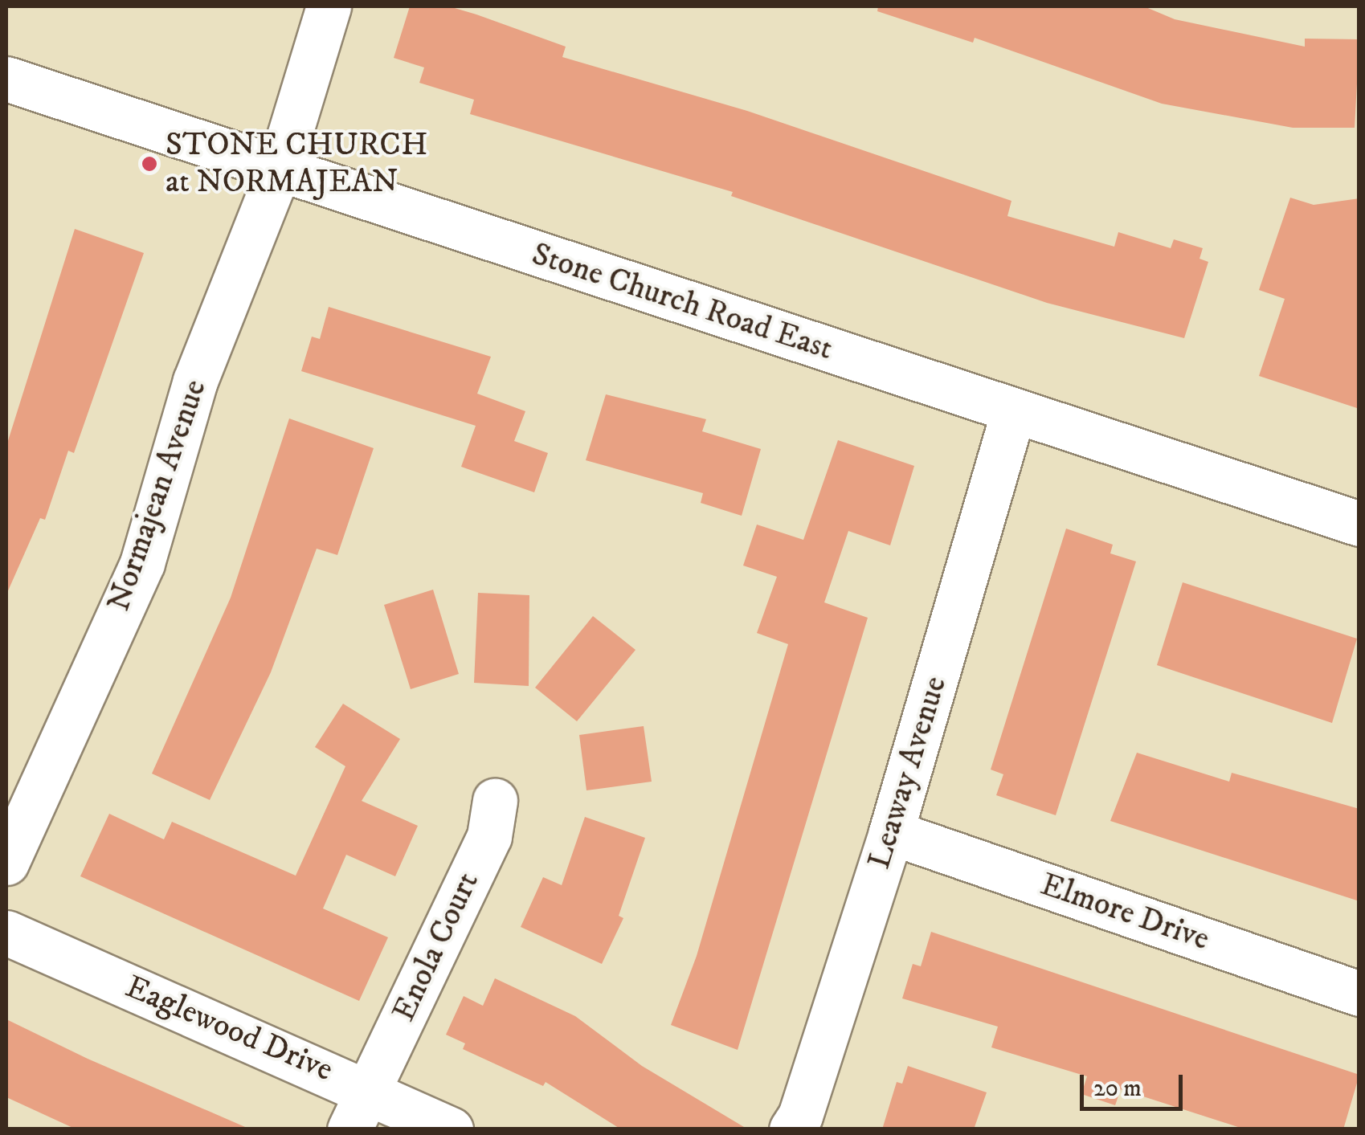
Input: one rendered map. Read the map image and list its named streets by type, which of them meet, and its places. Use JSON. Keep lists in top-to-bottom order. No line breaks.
{"streets":{"street":["Stone Church Road East","Normajean Avenue","Leaway Avenue","Elmore Drive","Enola Court","Eaglewood Drive"]},"crossings":[["Stone Church Road East","Normajean Avenue"],["Stone Church Road East","Leaway Avenue"],["Leaway Avenue","Elmore Drive"],["Enola Court","Eaglewood Drive"]],"places":["STONE CHURCH at NORMAJEAN"],"scale_bar":"20 m"}
